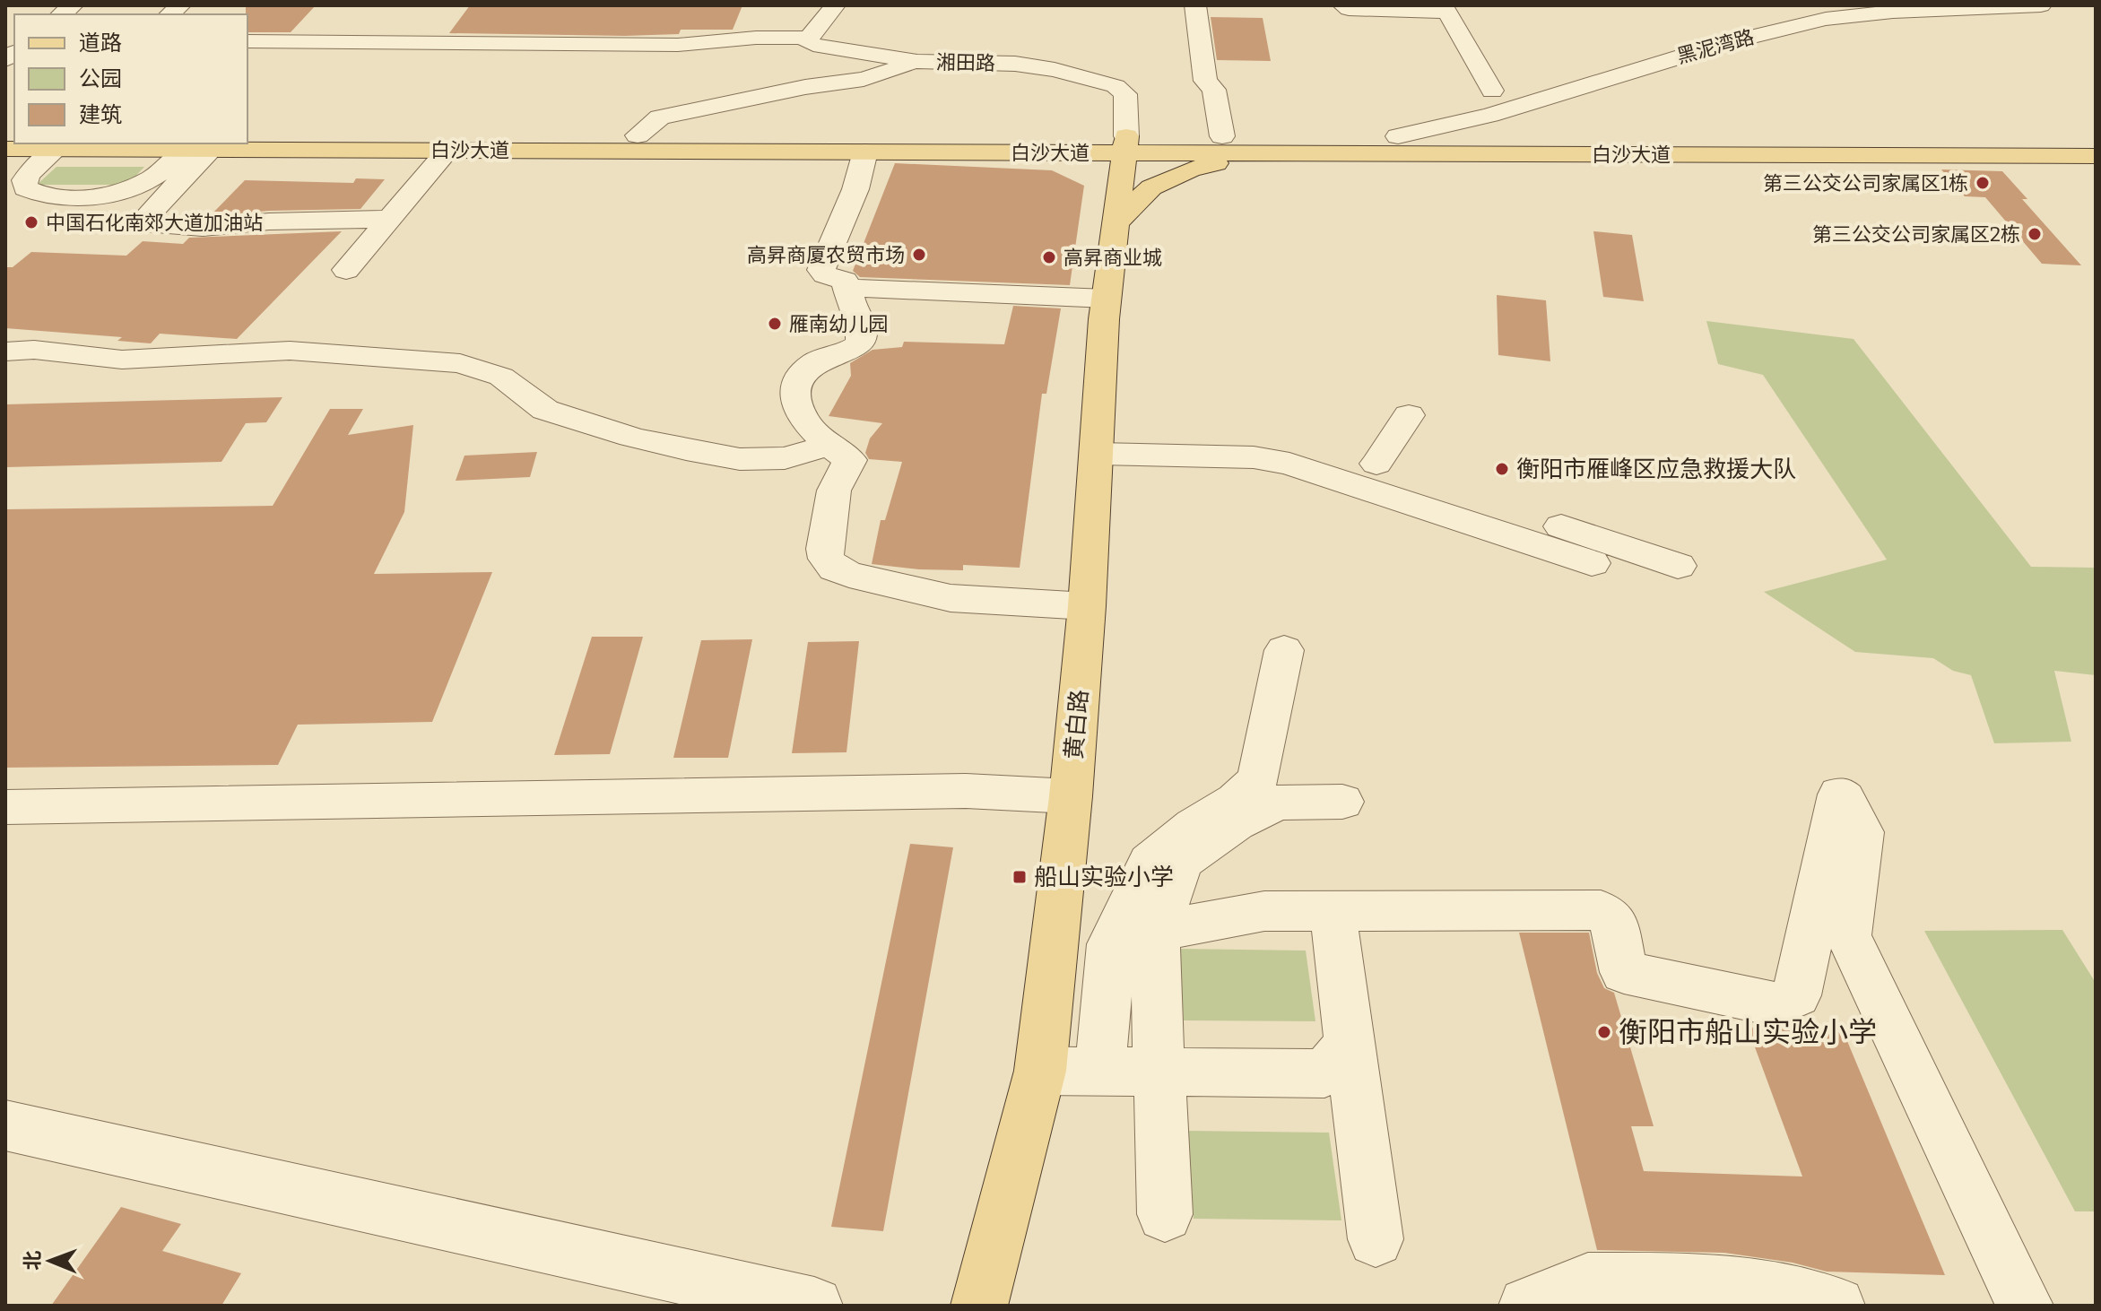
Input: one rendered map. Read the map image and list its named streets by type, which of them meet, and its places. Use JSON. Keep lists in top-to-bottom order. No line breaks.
{"streets":{"main road":["白沙大道","黄白路"],"street":["黑泥湾路","湘田路"]},"crossings":[["黑泥湾路","白沙大道"],["湘田路","白沙大道"],["湘田路","黄白路"],["白沙大道","黄白路"]],"places":{"other":["第三公交公司家属区1栋","中国石化南郊大道加油站","第三公交公司家属区2栋","高昇商厦农贸市场","高昇商业城","雁南幼儿园","衡阳市雁峰区应急救援大队","衡阳市船山实验小学"],"transit":["船山实验小学"]},"legend":["道路","公园","建筑"],"north":"left"}
